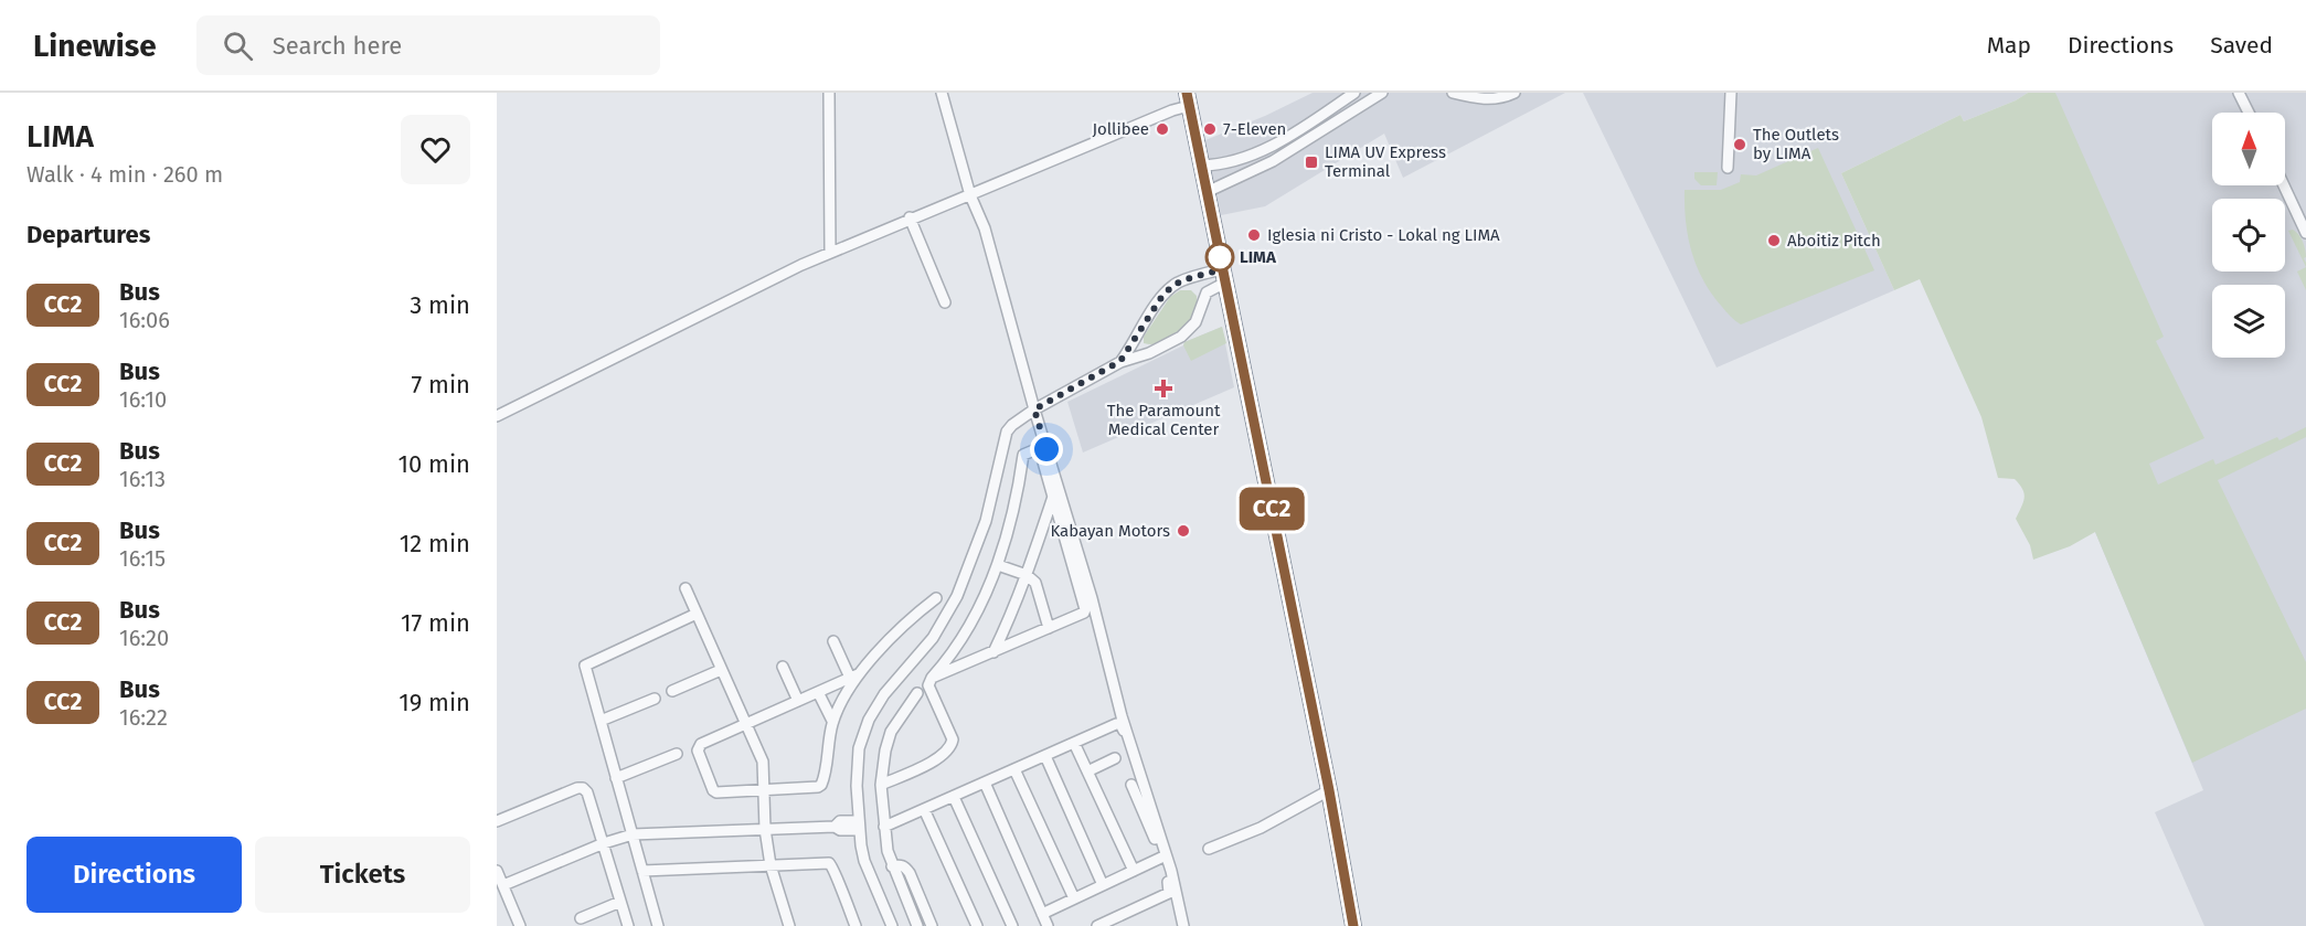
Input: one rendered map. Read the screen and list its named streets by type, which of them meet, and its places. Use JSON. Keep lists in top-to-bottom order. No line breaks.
{"places":{"other":["Jollibee","7-Eleven","The Outlets by LIMA","Iglesia ni Cristo - Lokal ng LIMA","Aboitiz Pitch","LIMA","Kabayan Motors"],"transit":["LIMA UV Express Terminal"],"health":["The Paramount Medical Center"]},"lines":["bus line CC2"],"north":"top","page":{"header":"Linewise","search":"Search here","nav":["Map","Directions","Saved"],"heading":[["LIMA","Walk · 4 min · 260 m"],"Departures"],"on_map":"CC2","list":[{"mark":"CC2","name":"Bus","note":"16:06","value":"3 min"},{"mark":"CC2","name":"Bus","note":"16:10","value":"7 min"},{"mark":"CC2","name":"Bus","note":"16:13","value":"10 min"},{"mark":"CC2","name":"Bus","note":"16:15","value":"12 min"},{"mark":"CC2","name":"Bus","note":"16:20","value":"17 min"},{"mark":"CC2","name":"Bus","note":"16:22","value":"19 min"}],"buttons":["Directions","Tickets"]}}
